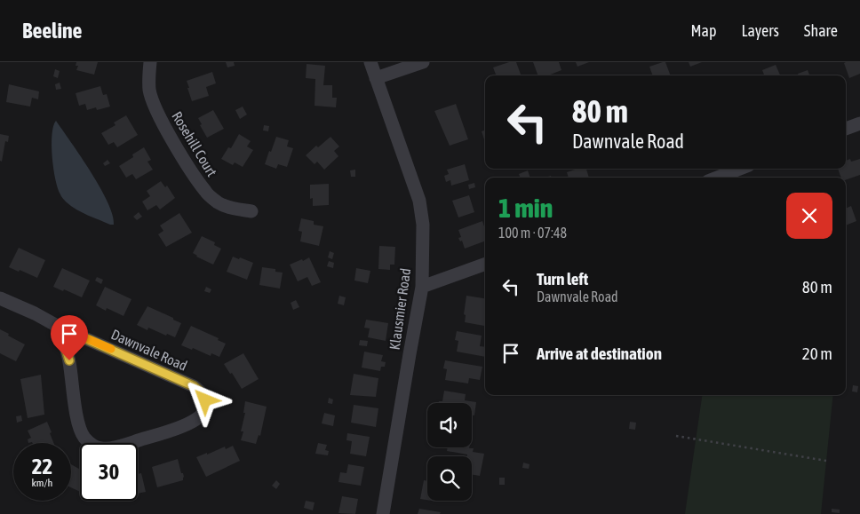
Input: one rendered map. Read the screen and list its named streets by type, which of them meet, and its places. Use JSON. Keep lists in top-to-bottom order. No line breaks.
{"streets":{"street":["Rosehill Court","Klausmier Road","Dawnvale Road"]},"page":{"header":"Beeline","nav":["Map","Layers","Share"],"turn":["80 m","Dawnvale Road"],"heading":["1 min","100 m · 07:48"],"list":[{"name":"Turn left","note":"Dawnvale Road","value":"80 m"},{"name":"Arrive at destination","value":"20 m"}],"speed":"22 km/h","limit":"30"}}
